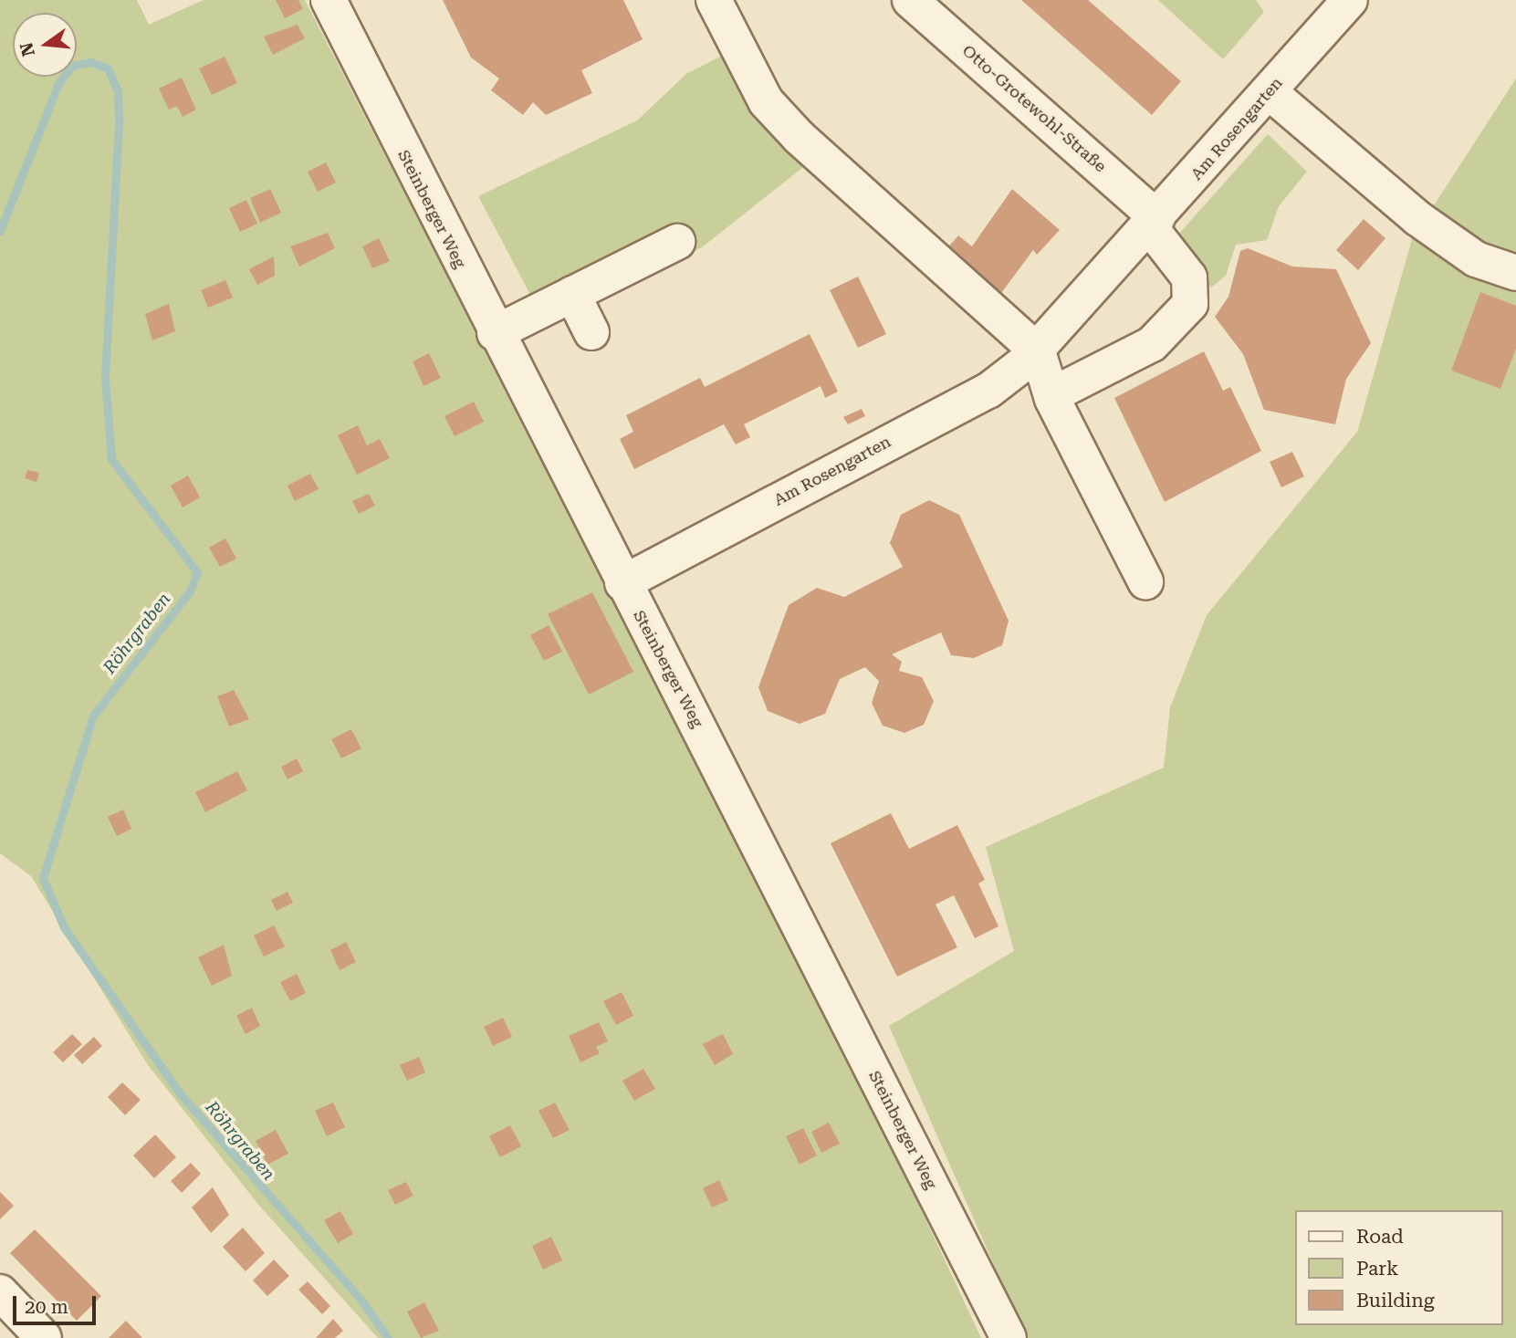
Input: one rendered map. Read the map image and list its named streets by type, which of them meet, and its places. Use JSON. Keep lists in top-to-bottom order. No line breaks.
{"streets":{"street":["Otto-Grotewohl-Straße","Am Rosengarten","Steinberger Weg"]},"crossings":[["Otto-Grotewohl-Straße","Am Rosengarten"],["Am Rosengarten","Steinberger Weg"]],"water":["Röhrgraben"],"legend":["Road","Park","Building"],"scale_bar":"20 m","north":"left"}
